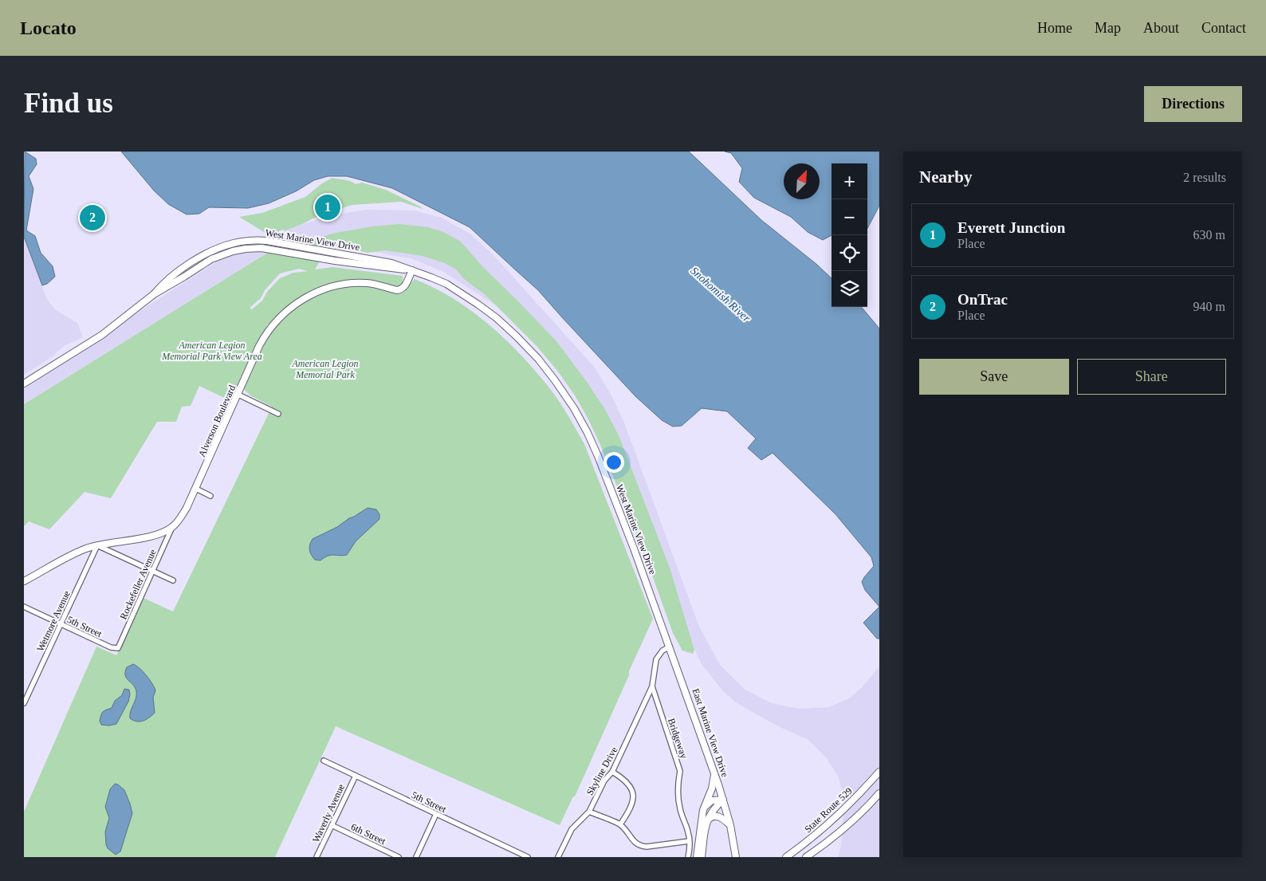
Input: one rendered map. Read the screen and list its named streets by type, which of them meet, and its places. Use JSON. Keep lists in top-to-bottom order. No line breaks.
{"streets":{"main road":["West Marine View Drive","Alverson Boulevard","East Marine View Drive","State Route 529"],"street":["Rockefeller Avenue","Wetmore Avenue","5th Street","Bridgeway","Skyline Drive","Waverly Avenue","6th Street"]},"crossings":[["West Marine View Drive","Alverson Boulevard"],["West Marine View Drive","East Marine View Drive"],["Alverson Boulevard","Rockefeller Avenue"],["Rockefeller Avenue","5th Street"],["Wetmore Avenue","5th Street"],["5th Street","Waverly Avenue"],["East Marine View Drive","Bridgeway"],["Bridgeway","Skyline Drive"],["Waverly Avenue","6th Street"]],"water":["Snohomish River"],"parks":["American Legion Memorial Park View Area","American Legion Memorial Park"],"north":"top right","page":{"header":"Locato","nav":["Home","Map","About","Contact"],"buttons":["Directions",["Save","Share"]],"title":"Find us","heading":["Nearby","2 results"],"map_buttons":["+","−"],"pins":["1","2"],"list":[{"mark":"1","name":"Everett Junction","note":"Place","value":"630 m"},{"mark":"2","name":"OnTrac","note":"Place","value":"940 m"}]}}
